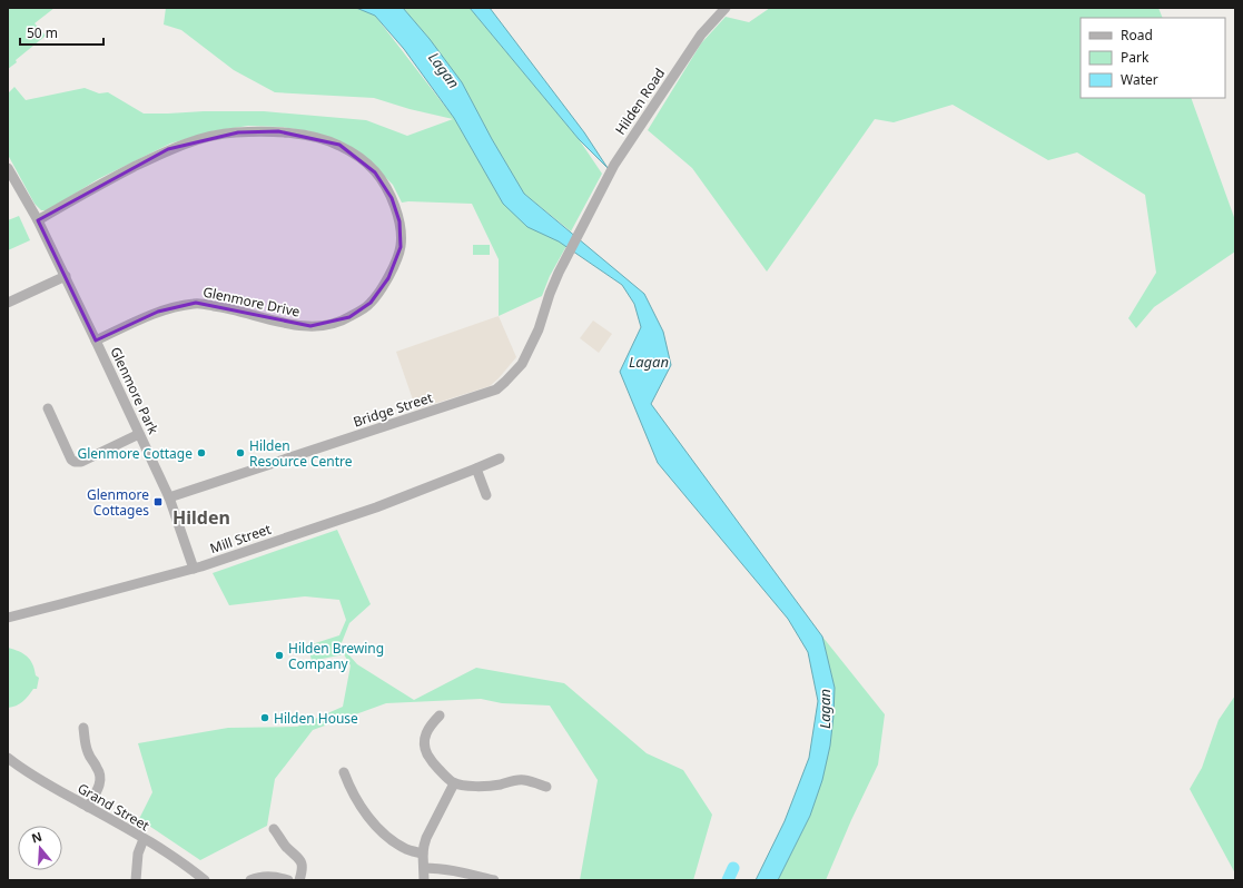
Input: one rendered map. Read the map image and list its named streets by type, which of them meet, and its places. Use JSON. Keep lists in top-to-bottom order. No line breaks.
{"streets":{"street":["Hilden Road","Glenmore Drive","Glenmore Park","Bridge Street","Mill Street","Grand Street"]},"crossings":[["Hilden Road","Bridge Street"],["Glenmore Drive","Glenmore Park"],["Glenmore Park","Bridge Street"],["Glenmore Park","Mill Street"]],"districts":["Hilden"],"water":["Lagan"],"places":{"other":["Glenmore Cottage","Hilden Resource Centre","Hilden Brewing Company","Hilden House"],"transit":["Glenmore Cottages"]},"legend":["Road","Park","Water"],"scale_bar":"50 m","north":"top"}
